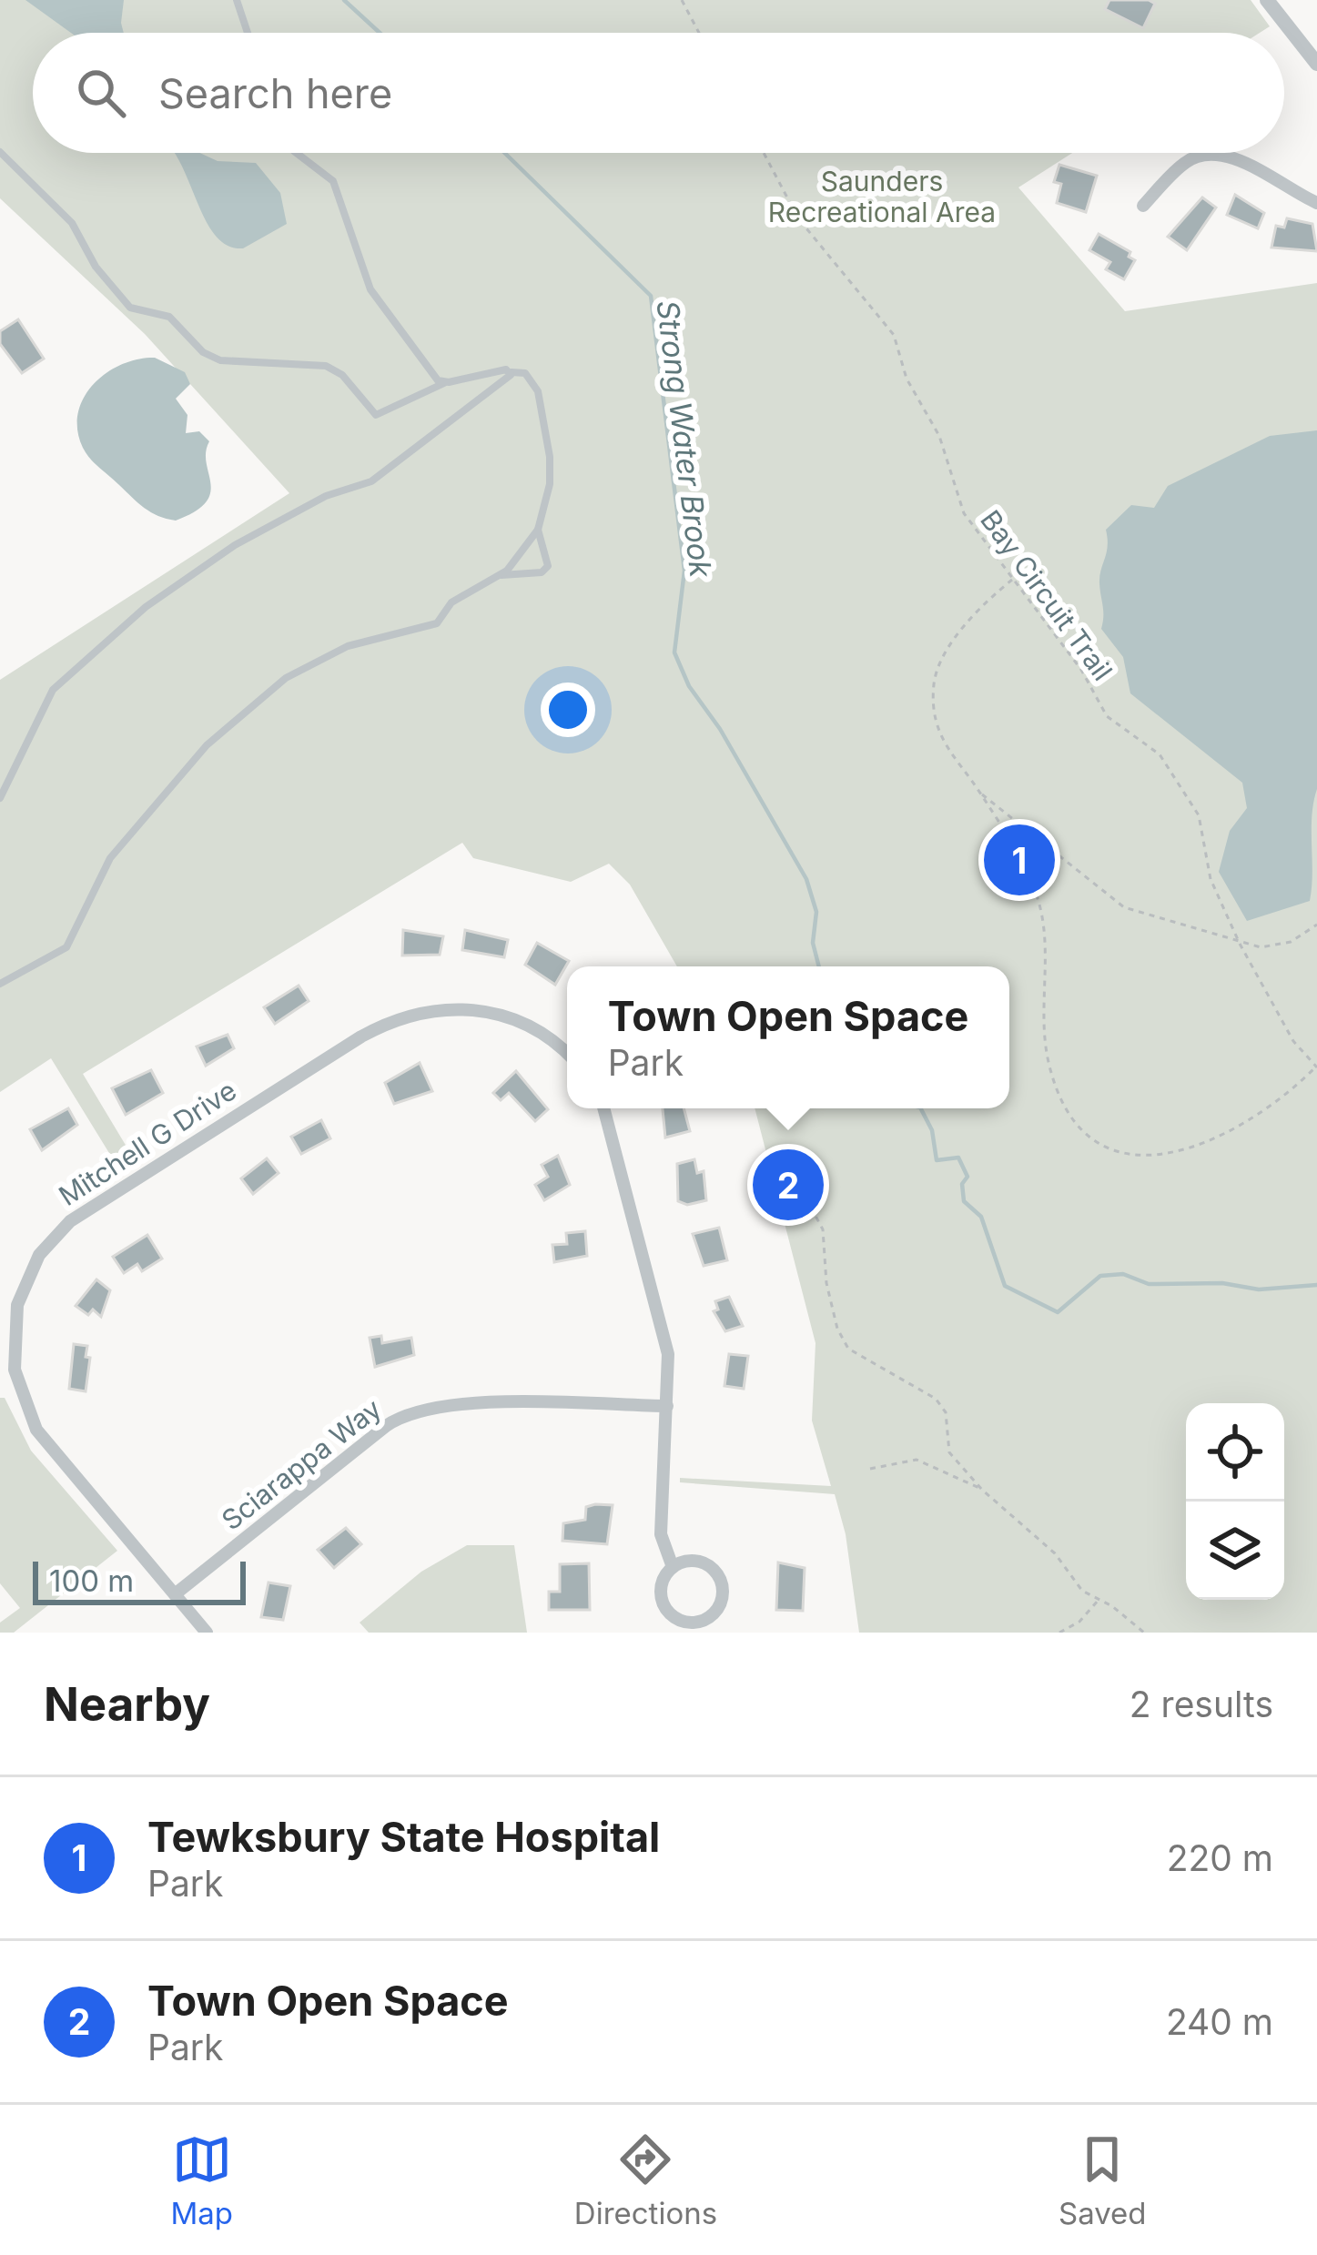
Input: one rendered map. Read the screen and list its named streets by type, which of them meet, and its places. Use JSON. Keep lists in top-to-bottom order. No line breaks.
{"streets":{"street":["Mitchell G Drive","Sciarappa Way"],"path":["Bay Circuit Trail"]},"crossings":[["Mitchell G Drive","Sciarappa Way"]],"water":["Strong Water Brook"],"parks":["Saunders Recreational Area"],"scale_bar":"100 m","page":{"search":"Search here","pins":["1","2"],"popup":["Town Open Space","Park"],"scale":"100 m","heading":["Nearby","2 results"],"list":[{"mark":"1","name":"Tewksbury State Hospital","note":"Park","value":"220 m"},{"mark":"2","name":"Town Open Space","note":"Park","value":"240 m"}],"nav":["Map","Directions","Saved"]}}
